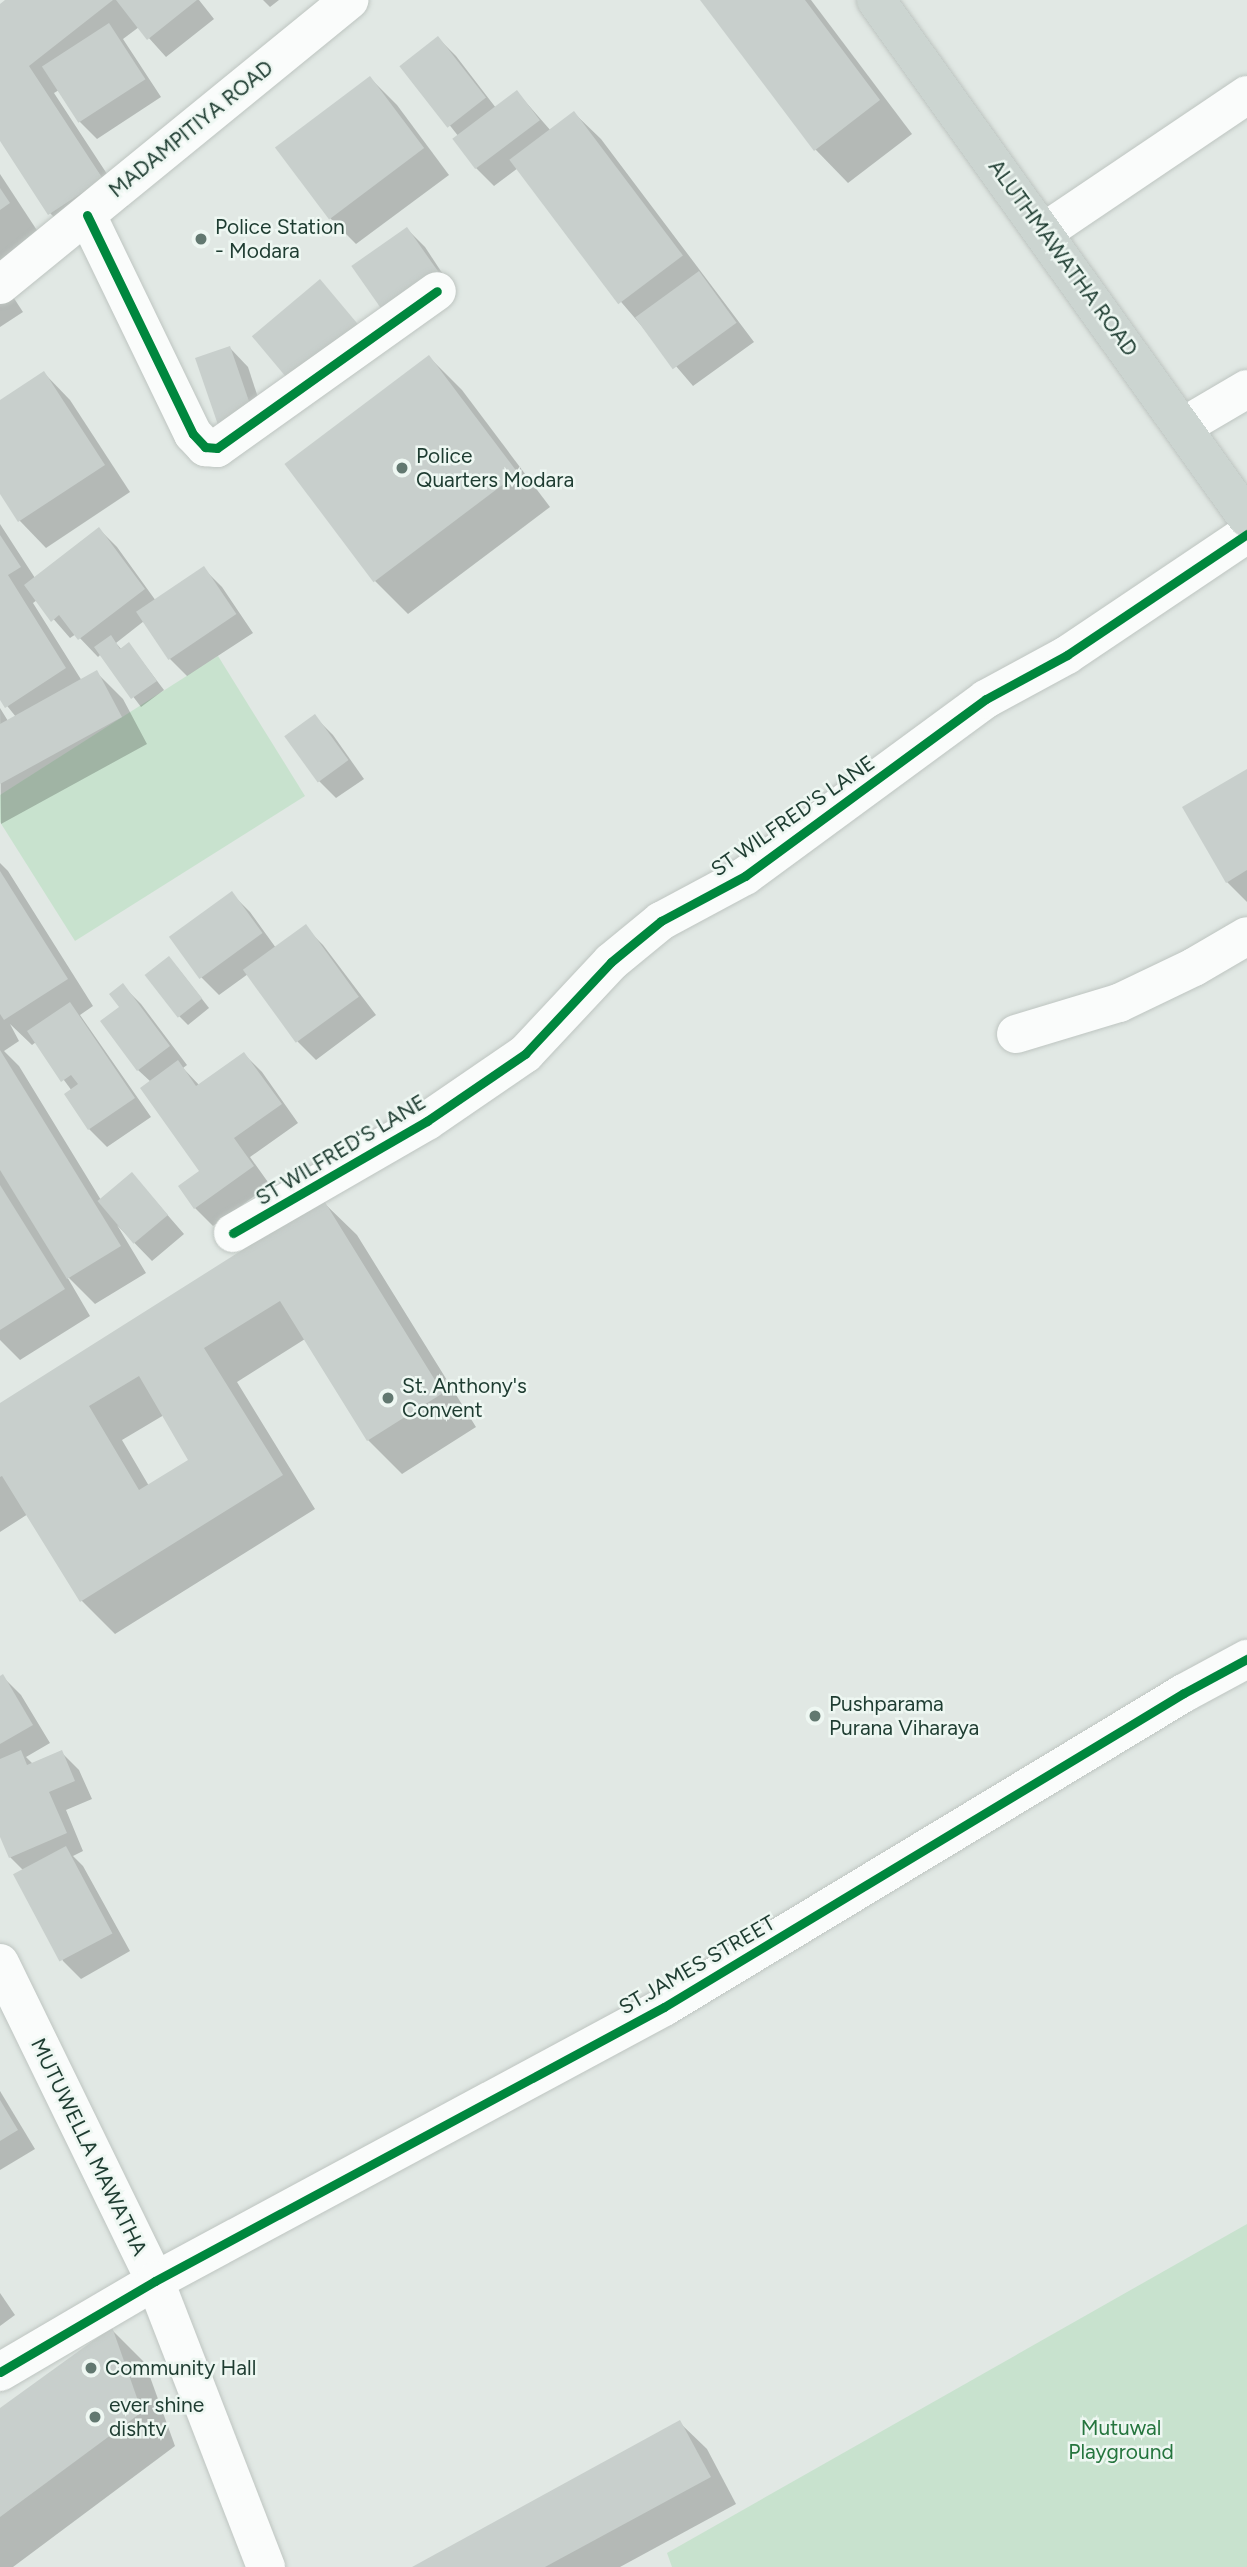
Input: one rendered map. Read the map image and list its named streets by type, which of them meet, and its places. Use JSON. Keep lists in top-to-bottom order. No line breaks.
{"streets":{"main road":["ALUTHMAWATHA ROAD"],"street":["MADAMPITIYA ROAD","ST WILFRED'S LANE","ST.JAMES STREET","MUTUWELLA MAWATHA"]},"crossings":[["ST.JAMES STREET","MUTUWELLA MAWATHA"]],"parks":["Mutuwal Playground"],"places":["Police Station - Modara","Police Quarters Modara","St. Anthony's Convent","Pushparama Purana Viharaya","Community Hall","ever shine dishtv"]}
